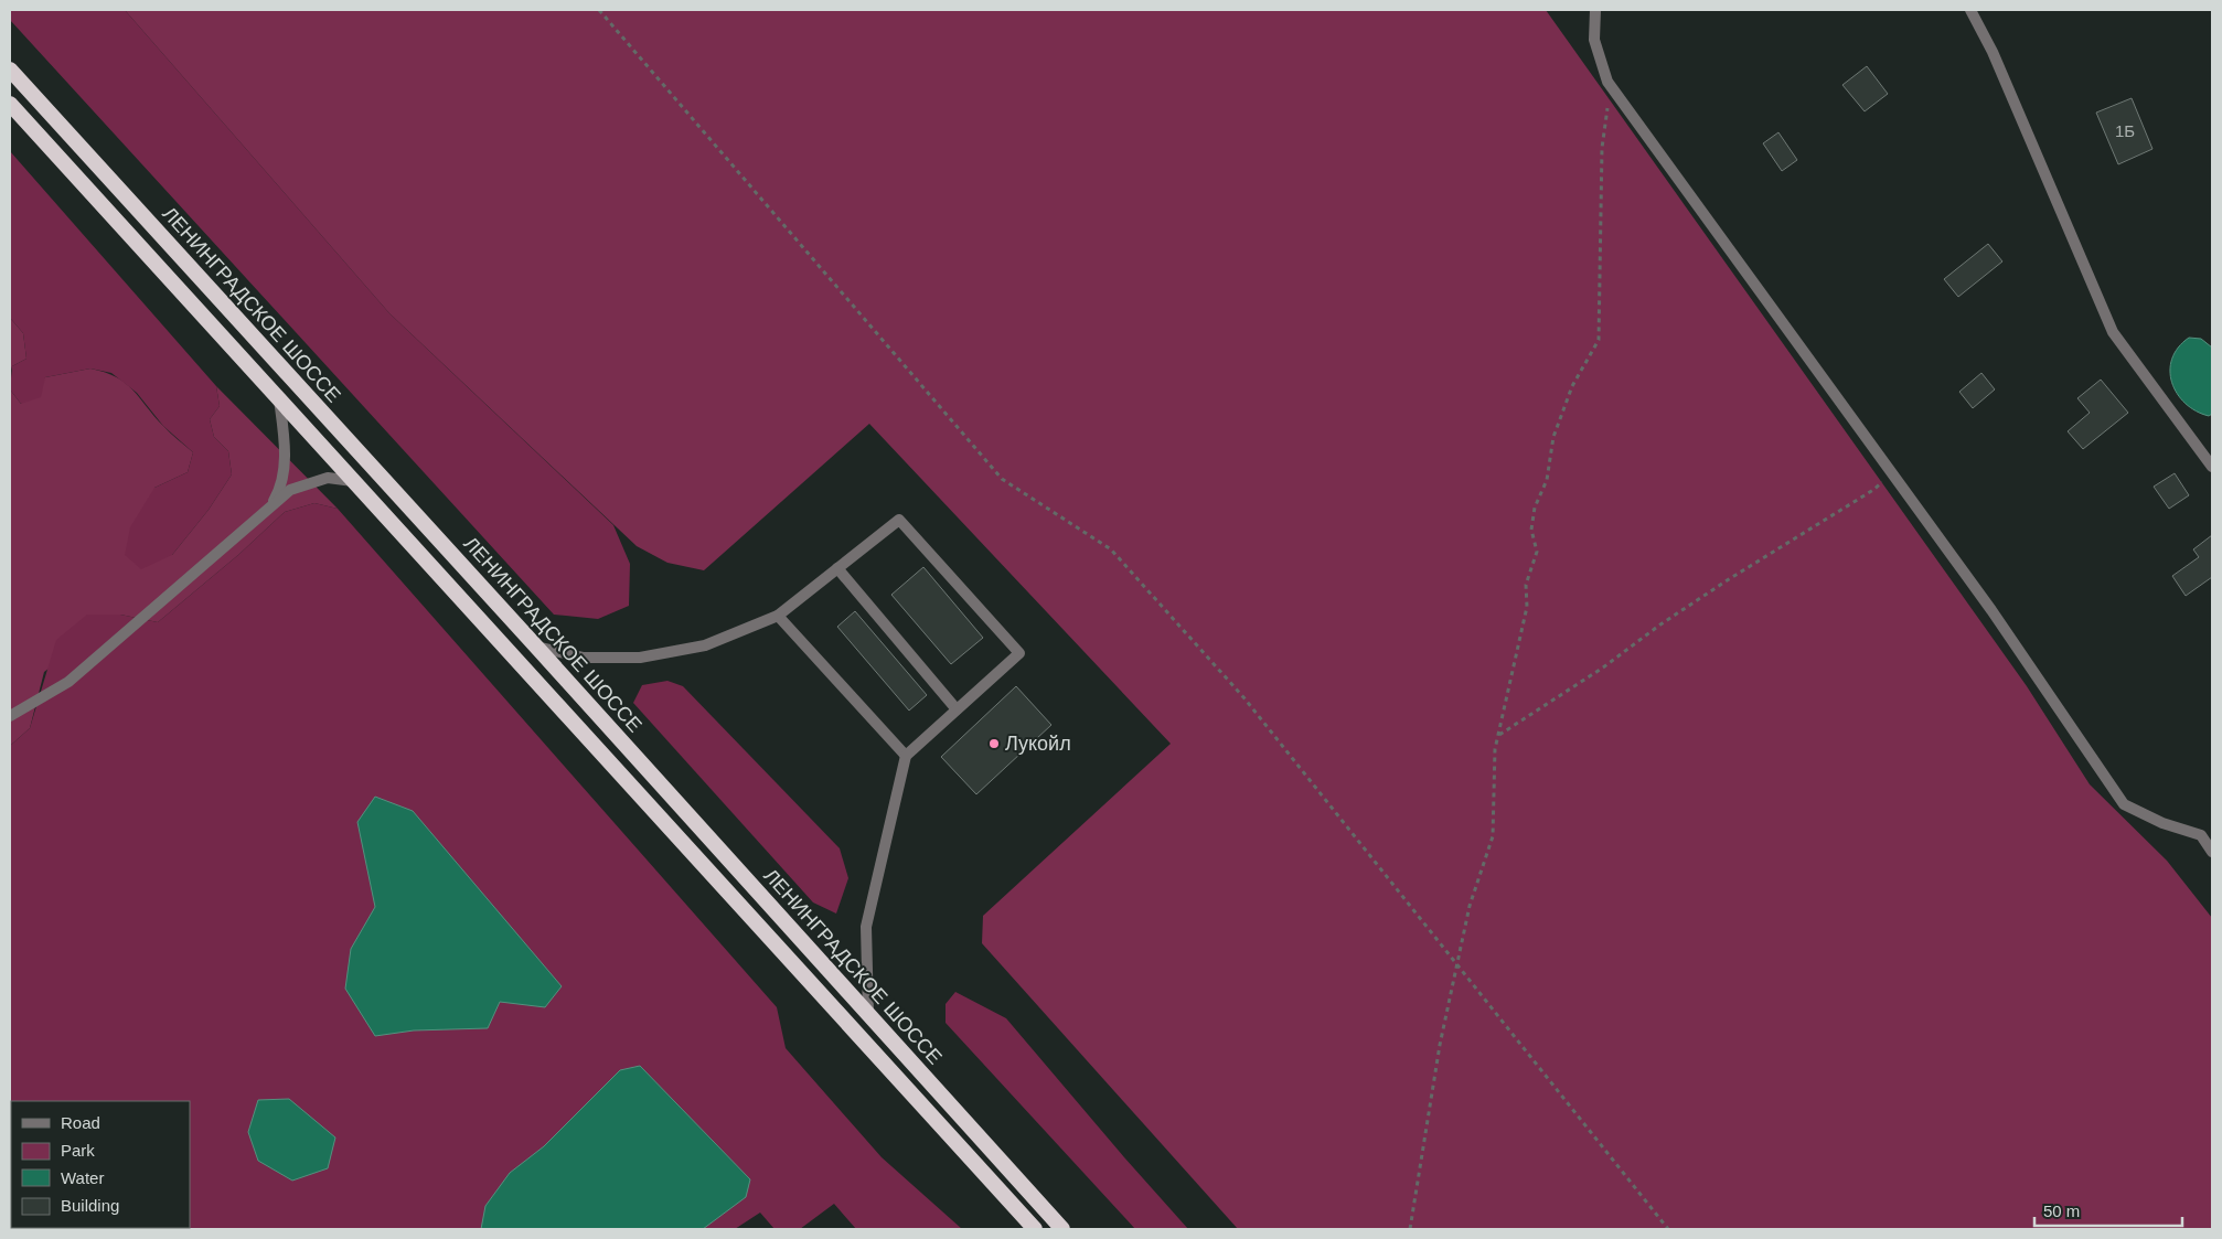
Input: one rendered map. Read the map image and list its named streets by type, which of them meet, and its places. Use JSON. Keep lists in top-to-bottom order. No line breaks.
{"streets":{"highway":["ЛЕНИНГРАДСКОЕ ШОССЕ"]},"places":["Лукойл"],"house_numbers":["1Б"],"legend":["Road","Park","Water","Building"],"scale_bar":"50 m"}
